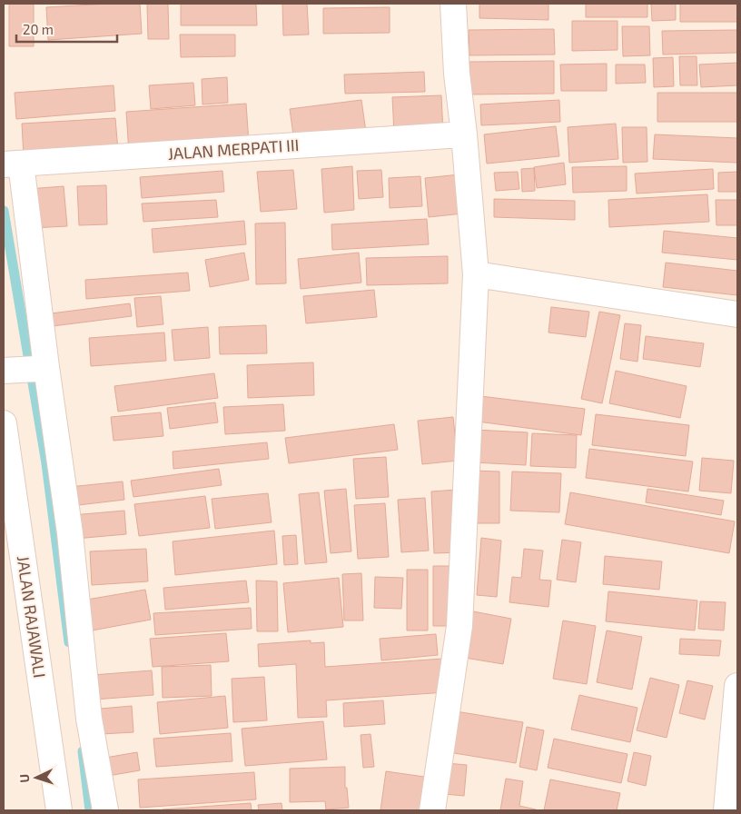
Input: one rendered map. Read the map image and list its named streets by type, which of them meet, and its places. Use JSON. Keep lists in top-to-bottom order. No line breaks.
{"streets":{"street":["JALAN MERPATI III","JALAN RAJAWALI"]},"scale_bar":"20 m","north":"left"}
